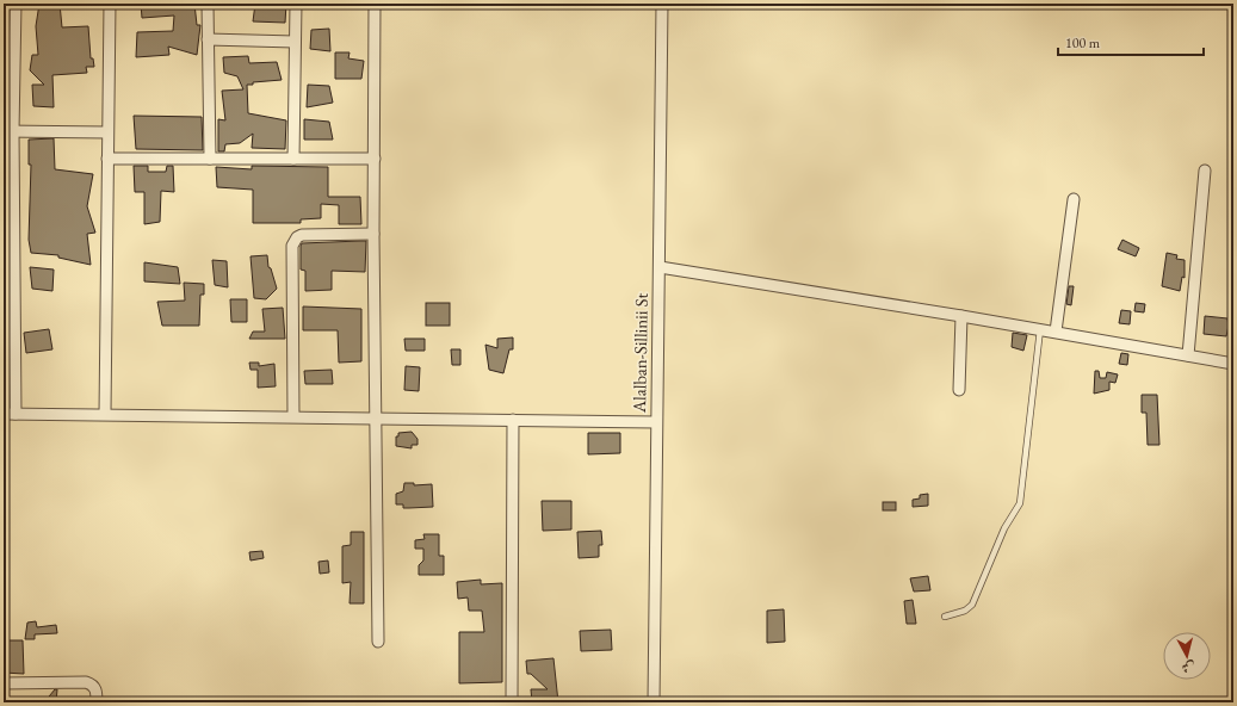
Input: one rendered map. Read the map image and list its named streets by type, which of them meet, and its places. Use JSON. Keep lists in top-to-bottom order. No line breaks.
{"streets":{"street":["Alalban-Sillinii St"]},"scale_bar":"100 m","north":"bottom"}
